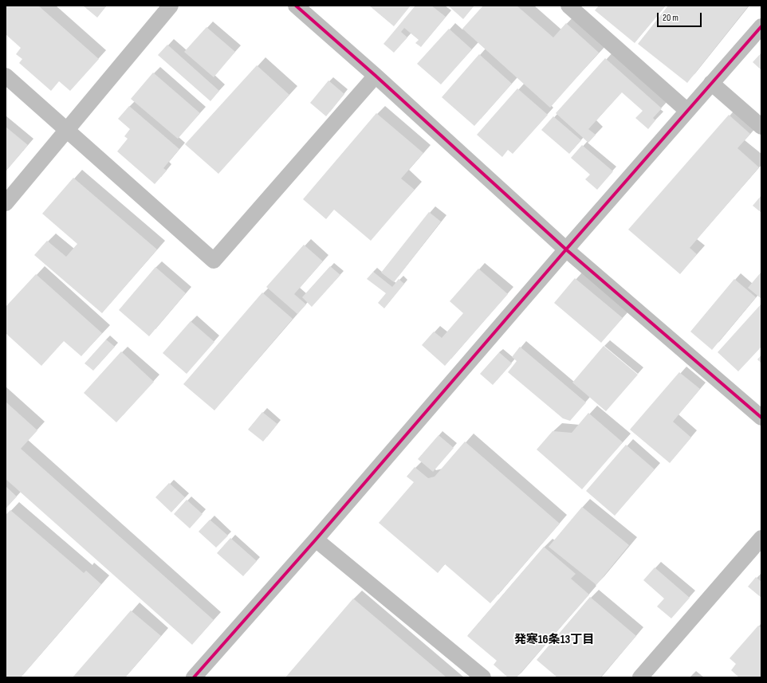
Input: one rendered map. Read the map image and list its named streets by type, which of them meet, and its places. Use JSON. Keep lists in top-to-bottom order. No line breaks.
{"districts":["発寒16条13丁目"],"scale_bar":"20 m"}
